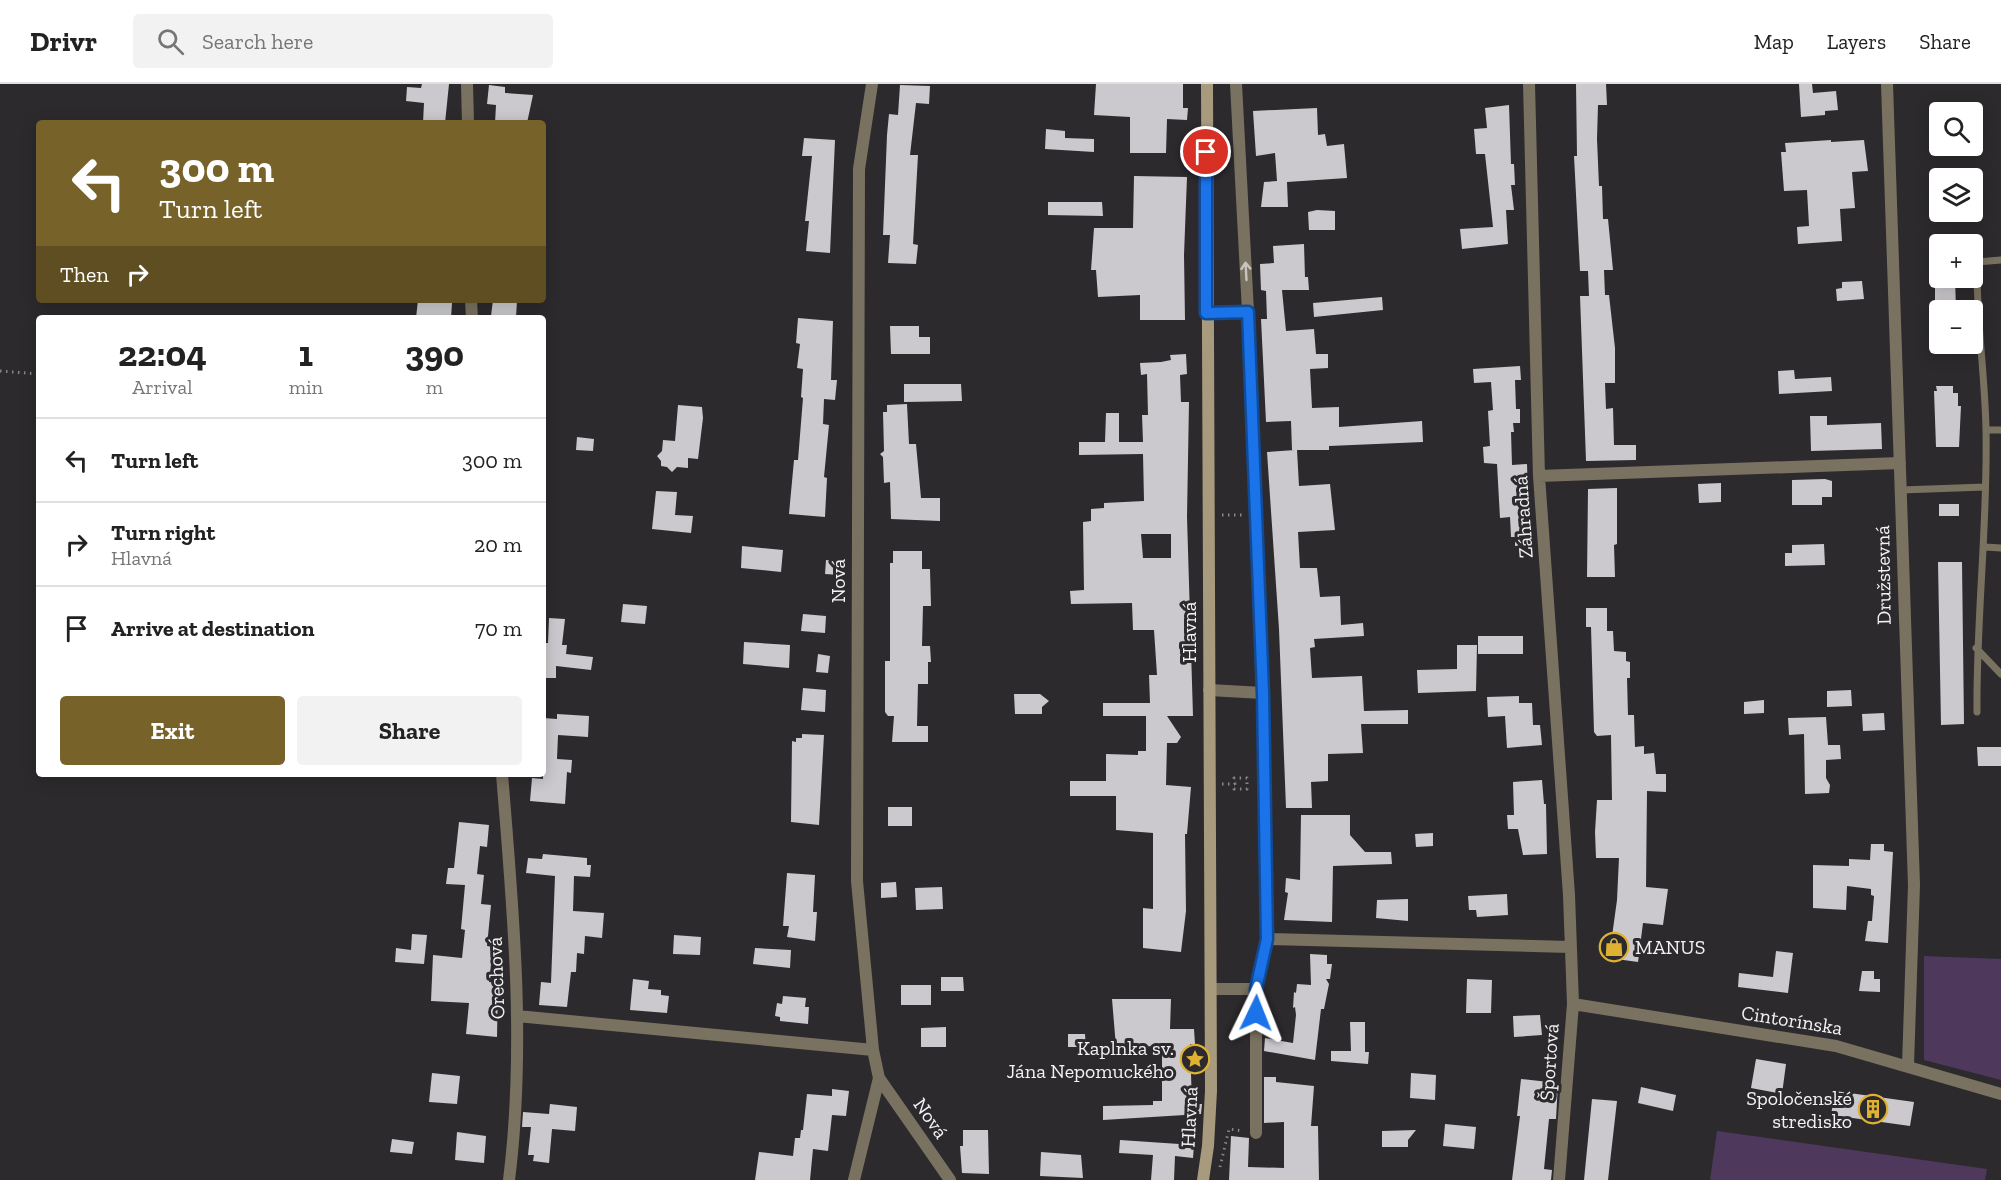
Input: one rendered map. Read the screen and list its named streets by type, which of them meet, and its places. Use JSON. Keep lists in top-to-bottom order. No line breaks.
{"streets":{"main road":["Hlavná"],"street":["Záhradná","Družstevná","Nová","Orechová","Cintorínska","Športová"]},"crossings":[["Záhradná","Športová"],["Družstevná","Cintorínska"],["Cintorínska","Športová"]],"places":{"shop":["MANUS"],"place":["Kaplnka sv. Jána Nepomuckého"],"building":["Spoločenské stredisko"]},"page":{"header":"Drivr","search":"Search here","nav":["Map","Layers","Share"],"map_buttons":["+","−"],"turn":["300 m","Turn left"],"then":"Then","eta":["22:04","Arrival","1","min","390","m"],"list":[{"name":"Turn left","value":"300 m"},{"name":"Turn right","note":"Hlavná","value":"20 m"},{"name":"Arrive at destination","value":"70 m"}],"buttons":["Exit","Share"]}}
